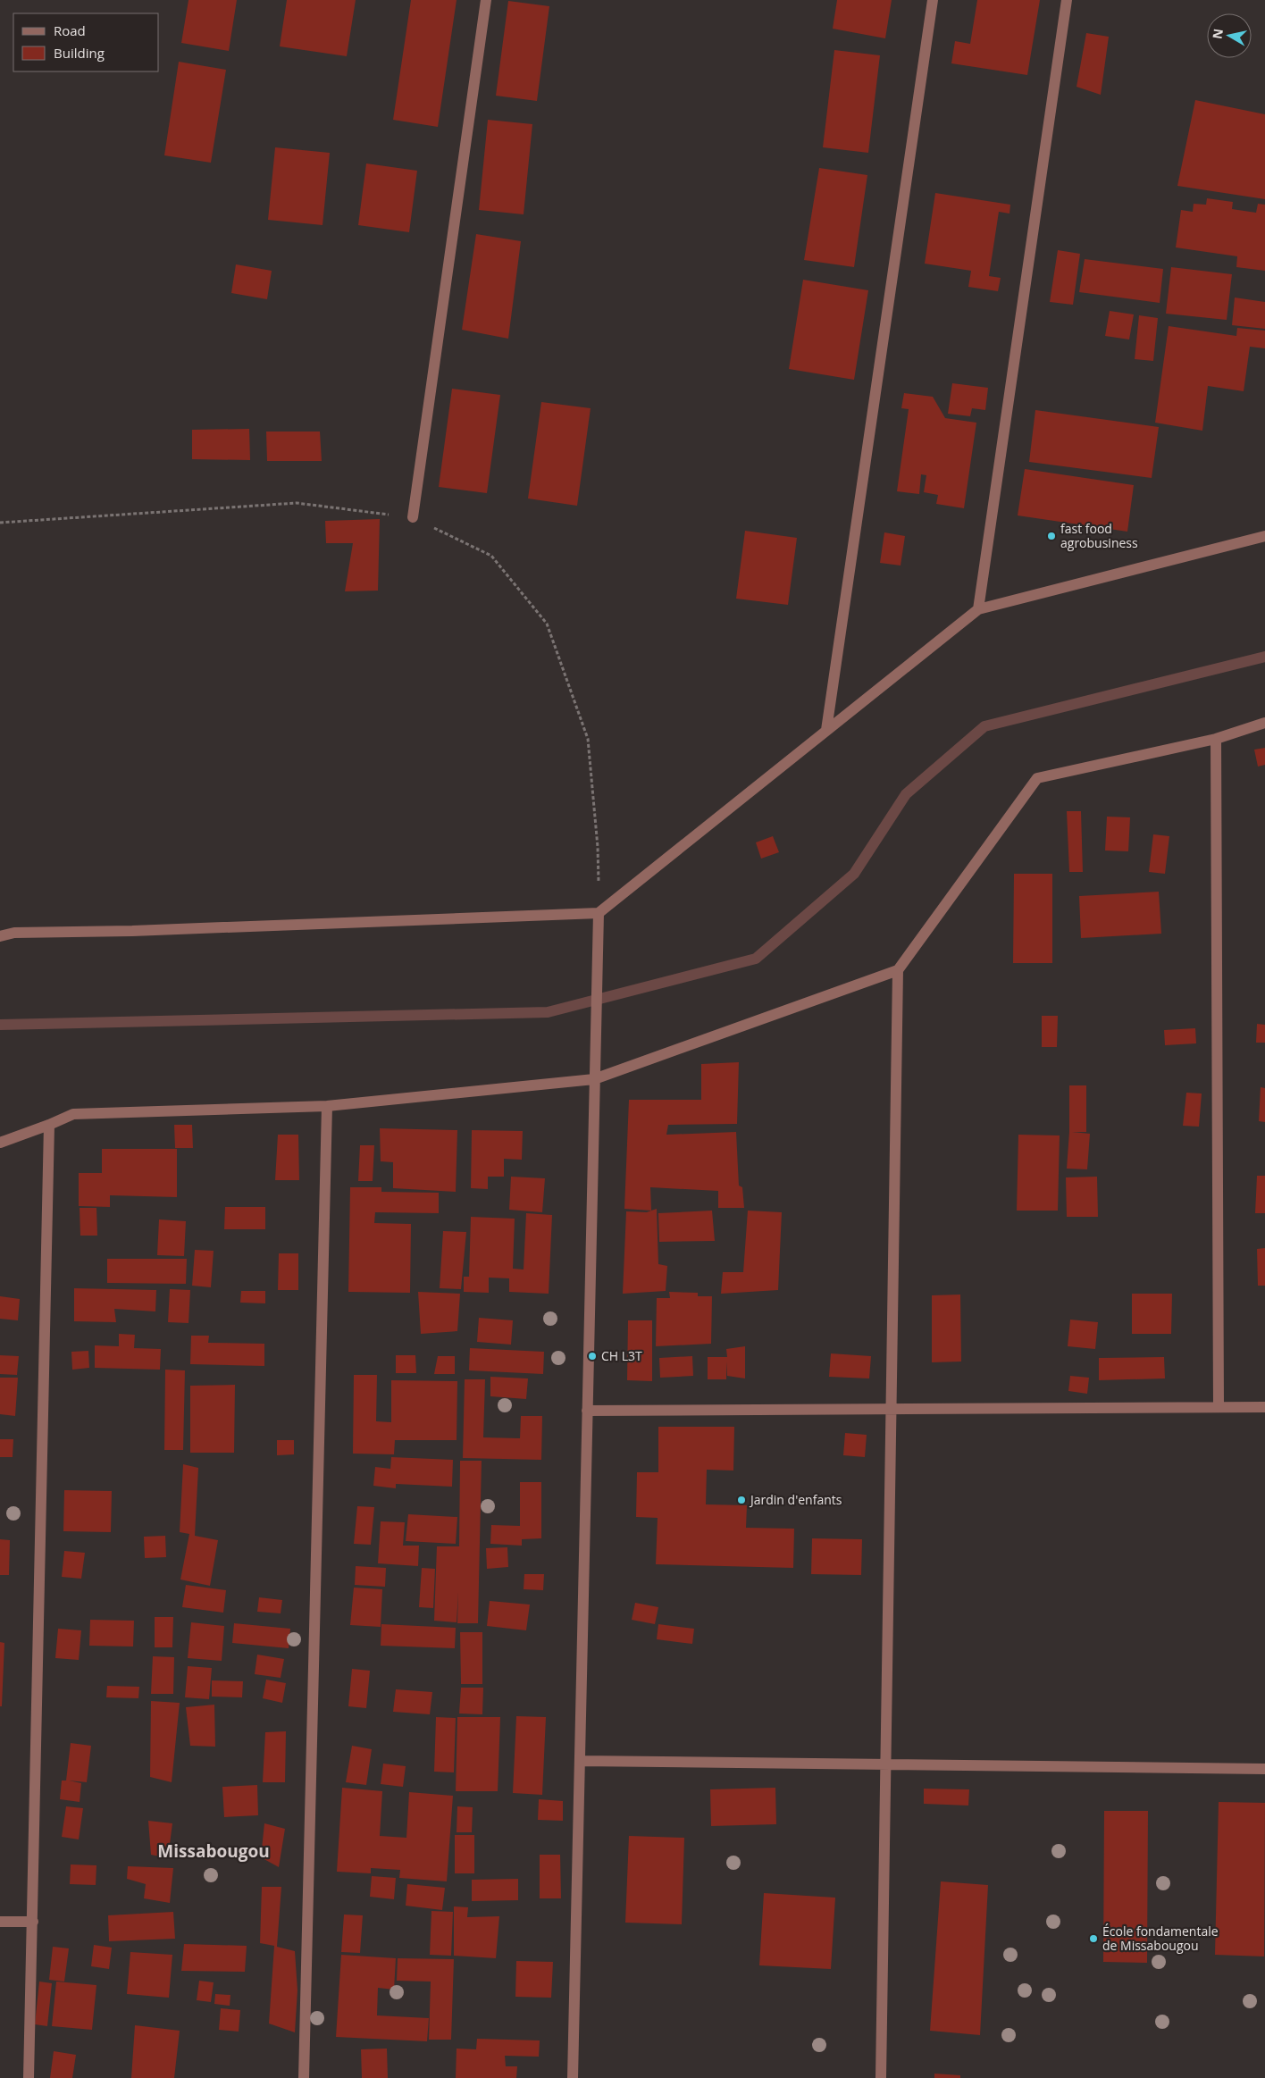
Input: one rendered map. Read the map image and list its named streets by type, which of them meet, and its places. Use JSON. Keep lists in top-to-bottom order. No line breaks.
{"districts":["Missabougou"],"places":["fast food agrobusiness","CH L3T","Jardin d'enfants","École fondamentale de Missabougou"],"legend":["Road","Building"],"north":"left"}
